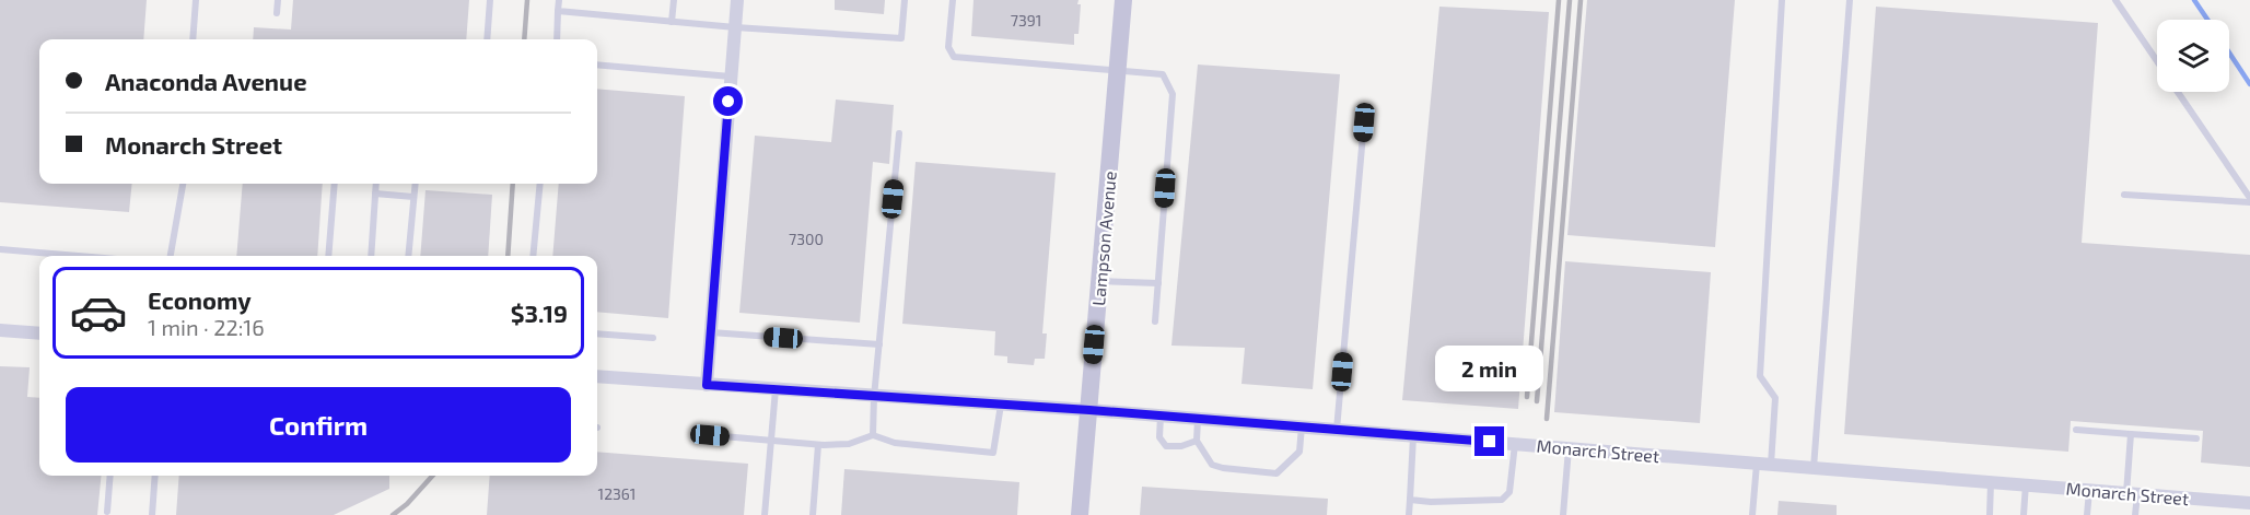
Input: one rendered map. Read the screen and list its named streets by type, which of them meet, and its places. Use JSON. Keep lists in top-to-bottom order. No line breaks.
{"streets":{"main road":["Lampson Avenue"],"street":["Monarch Street"]},"crossings":[["Lampson Avenue","Monarch Street"]],"house_numbers":["7391","7300","12361"],"page":{"banner":["Anaconda Avenue","Monarch Street"],"list":[{"name":"Economy","note":"1 min · 22:16","value":"$3.19"}],"bubble":"2 min","buttons":"Confirm"}}
